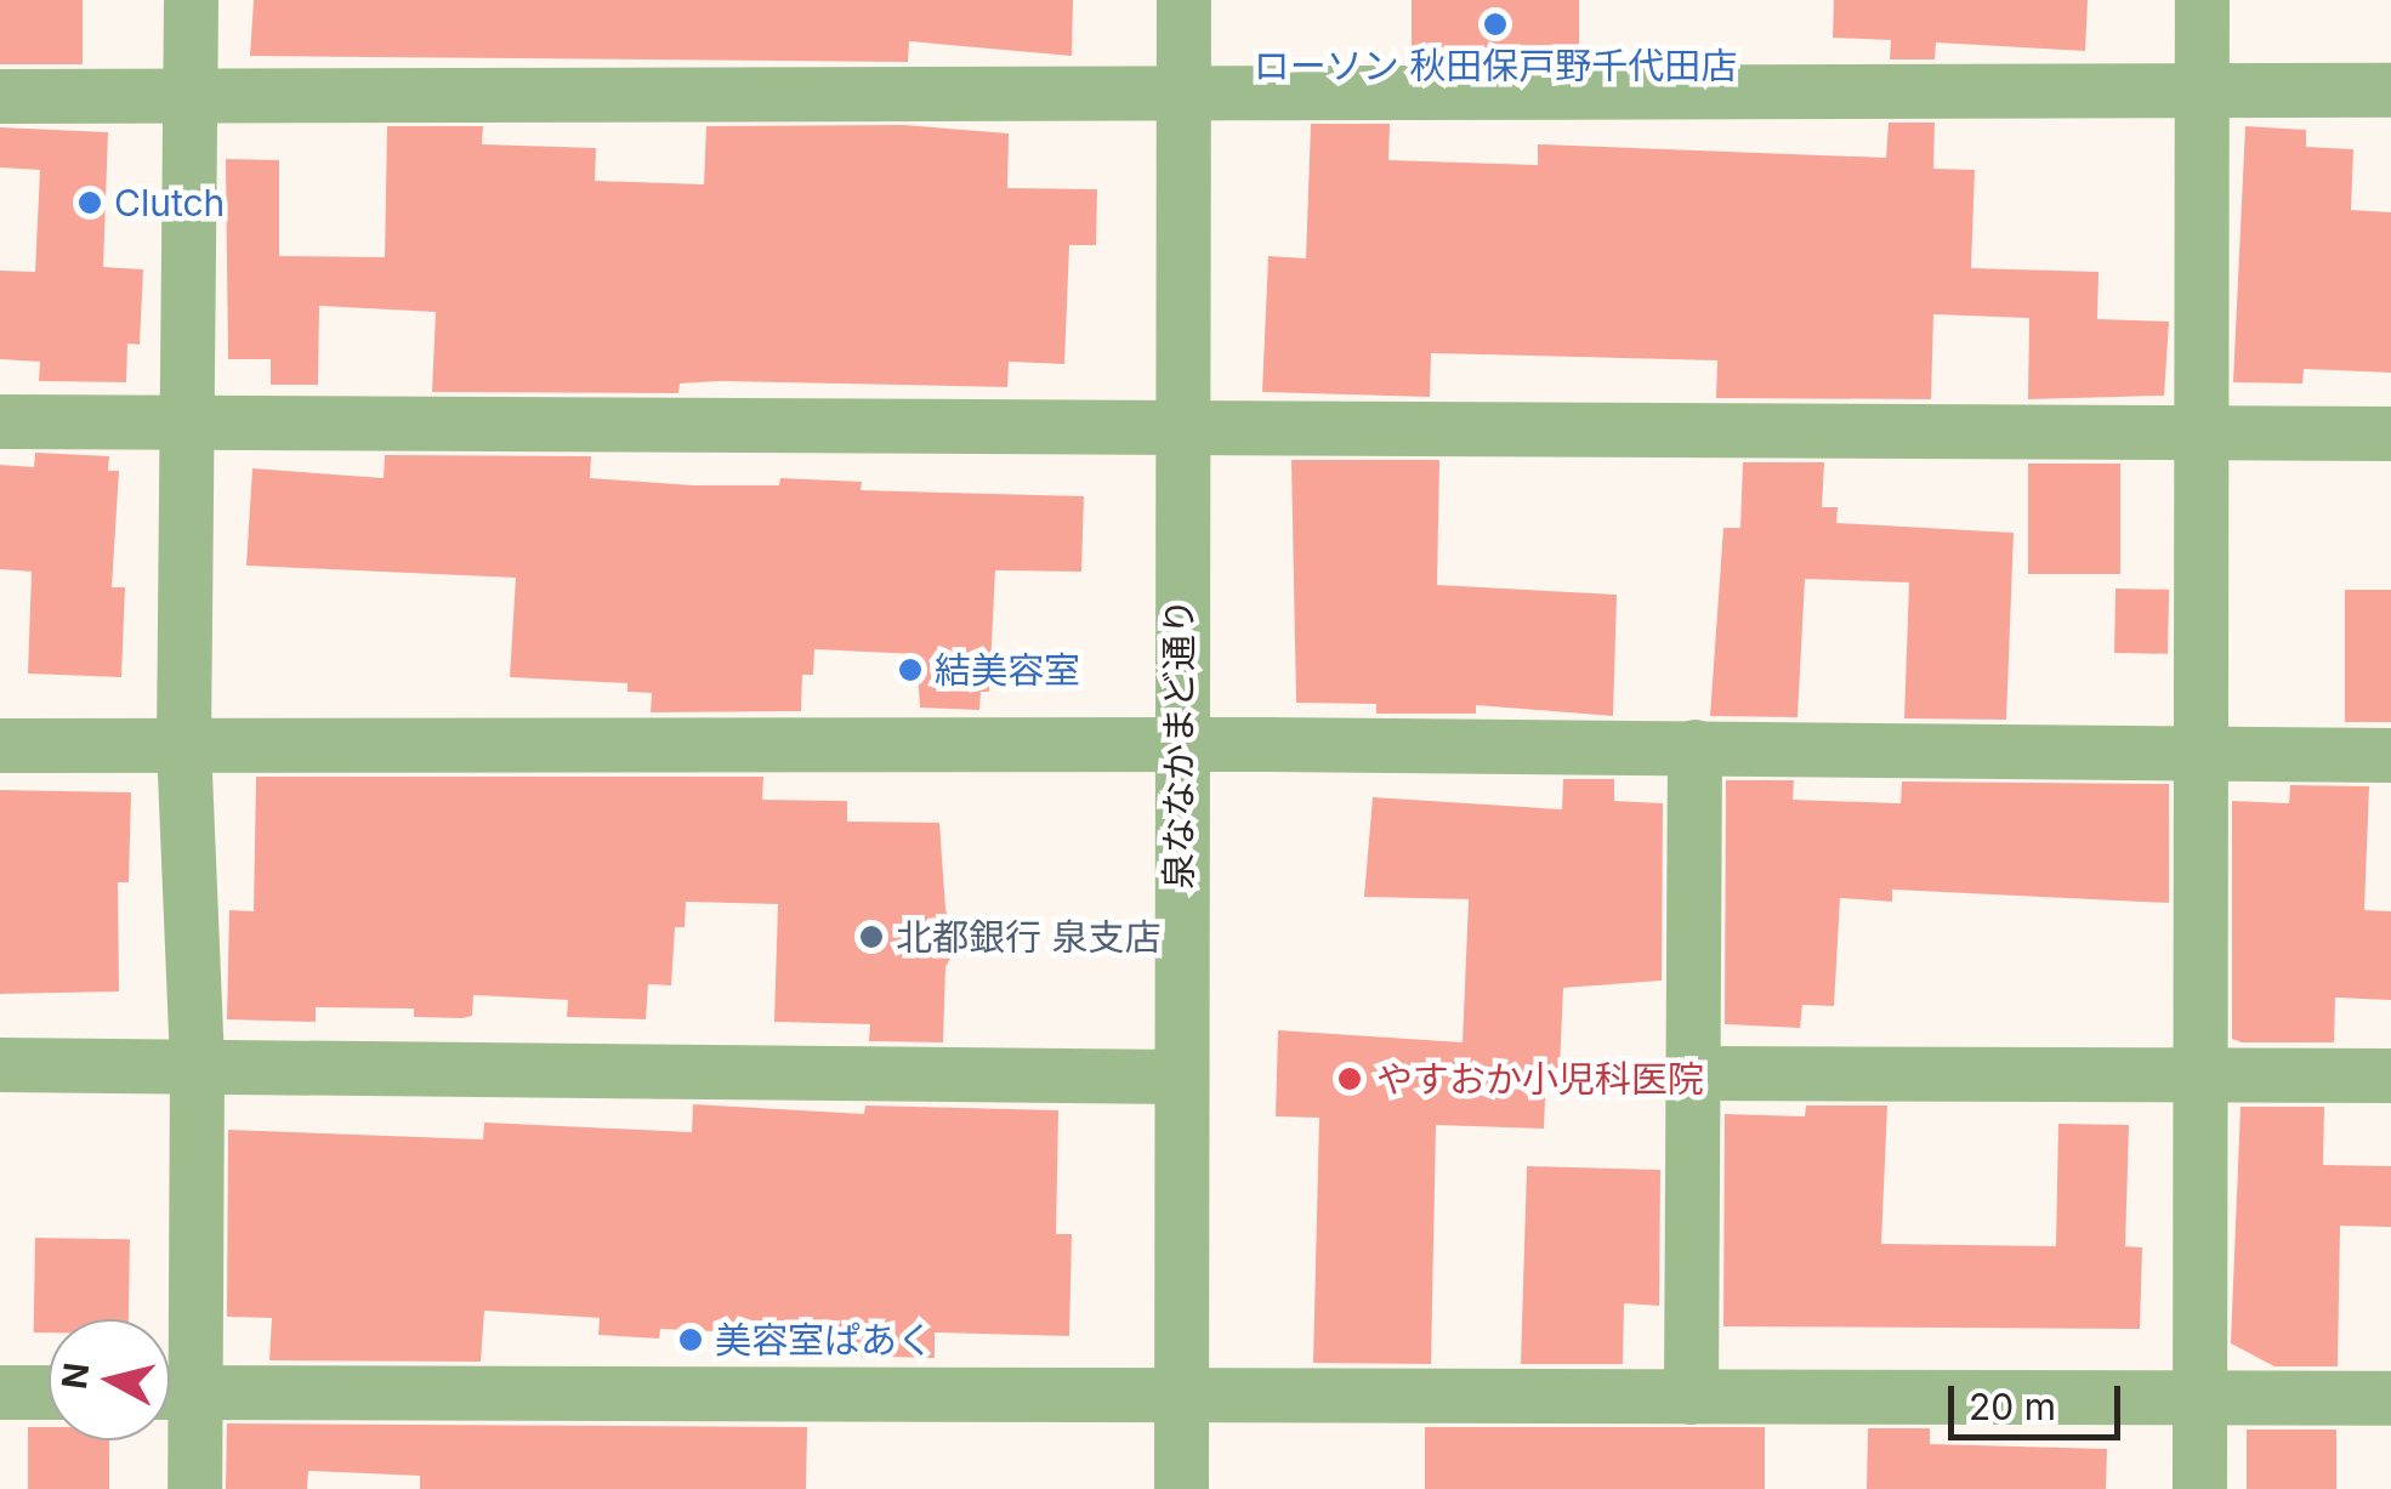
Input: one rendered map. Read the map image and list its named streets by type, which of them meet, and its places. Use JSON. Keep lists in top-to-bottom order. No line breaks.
{"streets":{"street":["泉ななかまど通り"]},"places":["ローソン 秋田保戸野千代田店","Clutch","結美容室","北都銀行 泉支店","やすおか小児科医院","美容室ぱあく"],"scale_bar":"20 m","north":"left"}
